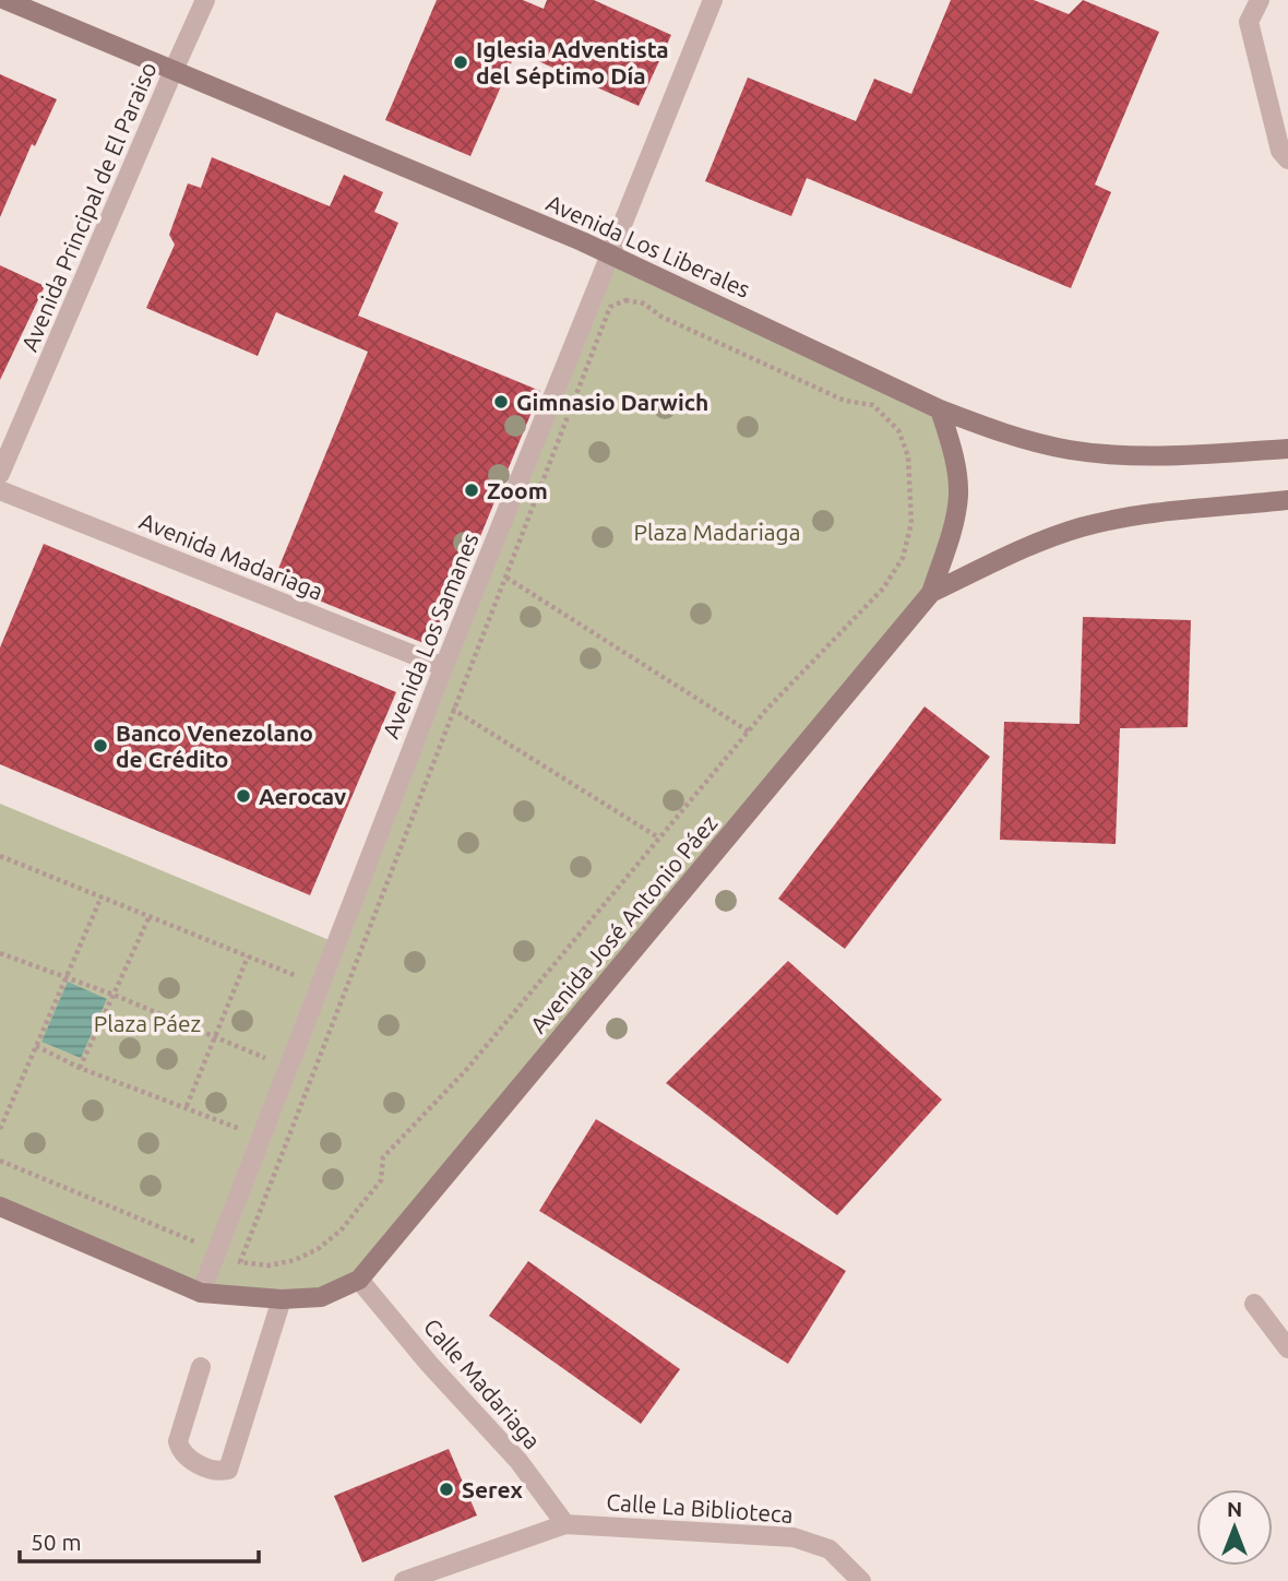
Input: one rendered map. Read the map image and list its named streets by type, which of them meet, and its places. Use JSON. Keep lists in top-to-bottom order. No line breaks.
{"streets":{"main road":["Avenida Los Liberales","Avenida José Antonio Páez"],"street":["Avenida Principal de El Paraiso","Avenida Madariaga","Avenida Los Samanes","Calle Madariaga","Calle La Biblioteca"]},"crossings":[["Avenida Principal de El Paraiso","Avenida Los Liberales"],["Avenida Los Liberales","Avenida Los Samanes"],["Avenida Madariaga","Avenida Los Samanes"],["Avenida Los Samanes","Avenida José Antonio Páez"],["Avenida José Antonio Páez","Calle Madariaga"],["Calle Madariaga","Calle La Biblioteca"]],"parks":["Plaza Madariaga","Plaza Páez"],"places":["Iglesia Adventista del Séptimo Día","Gimnasio Darwich","Zoom","Banco Venezolano de Crédito","Aerocav","Serex"],"scale_bar":"50 m","north":"top"}
